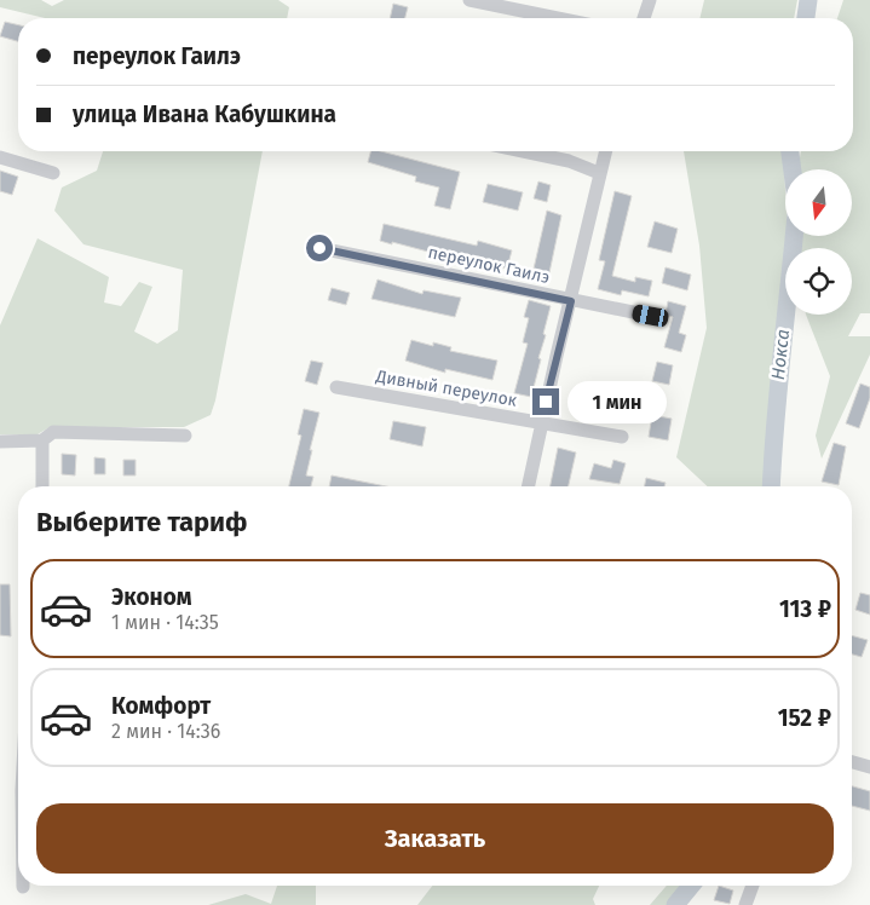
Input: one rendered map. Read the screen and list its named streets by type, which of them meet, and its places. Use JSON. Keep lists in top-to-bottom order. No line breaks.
{"streets":{"street":["переулок Гаилэ","Дивный переулок"]},"water":["Нокса"],"north":"bottom","page":{"banner":["переулок Гаилэ","улица Ивана Кабушкина"],"bubble":"1 мин","heading":"Выберите тариф","list":[{"name":"Эконом","note":"1 мин · 14:35","value":"113 ₽"},{"name":"Комфорт","note":"2 мин · 14:36","value":"152 ₽"}],"buttons":"Заказать"}}
